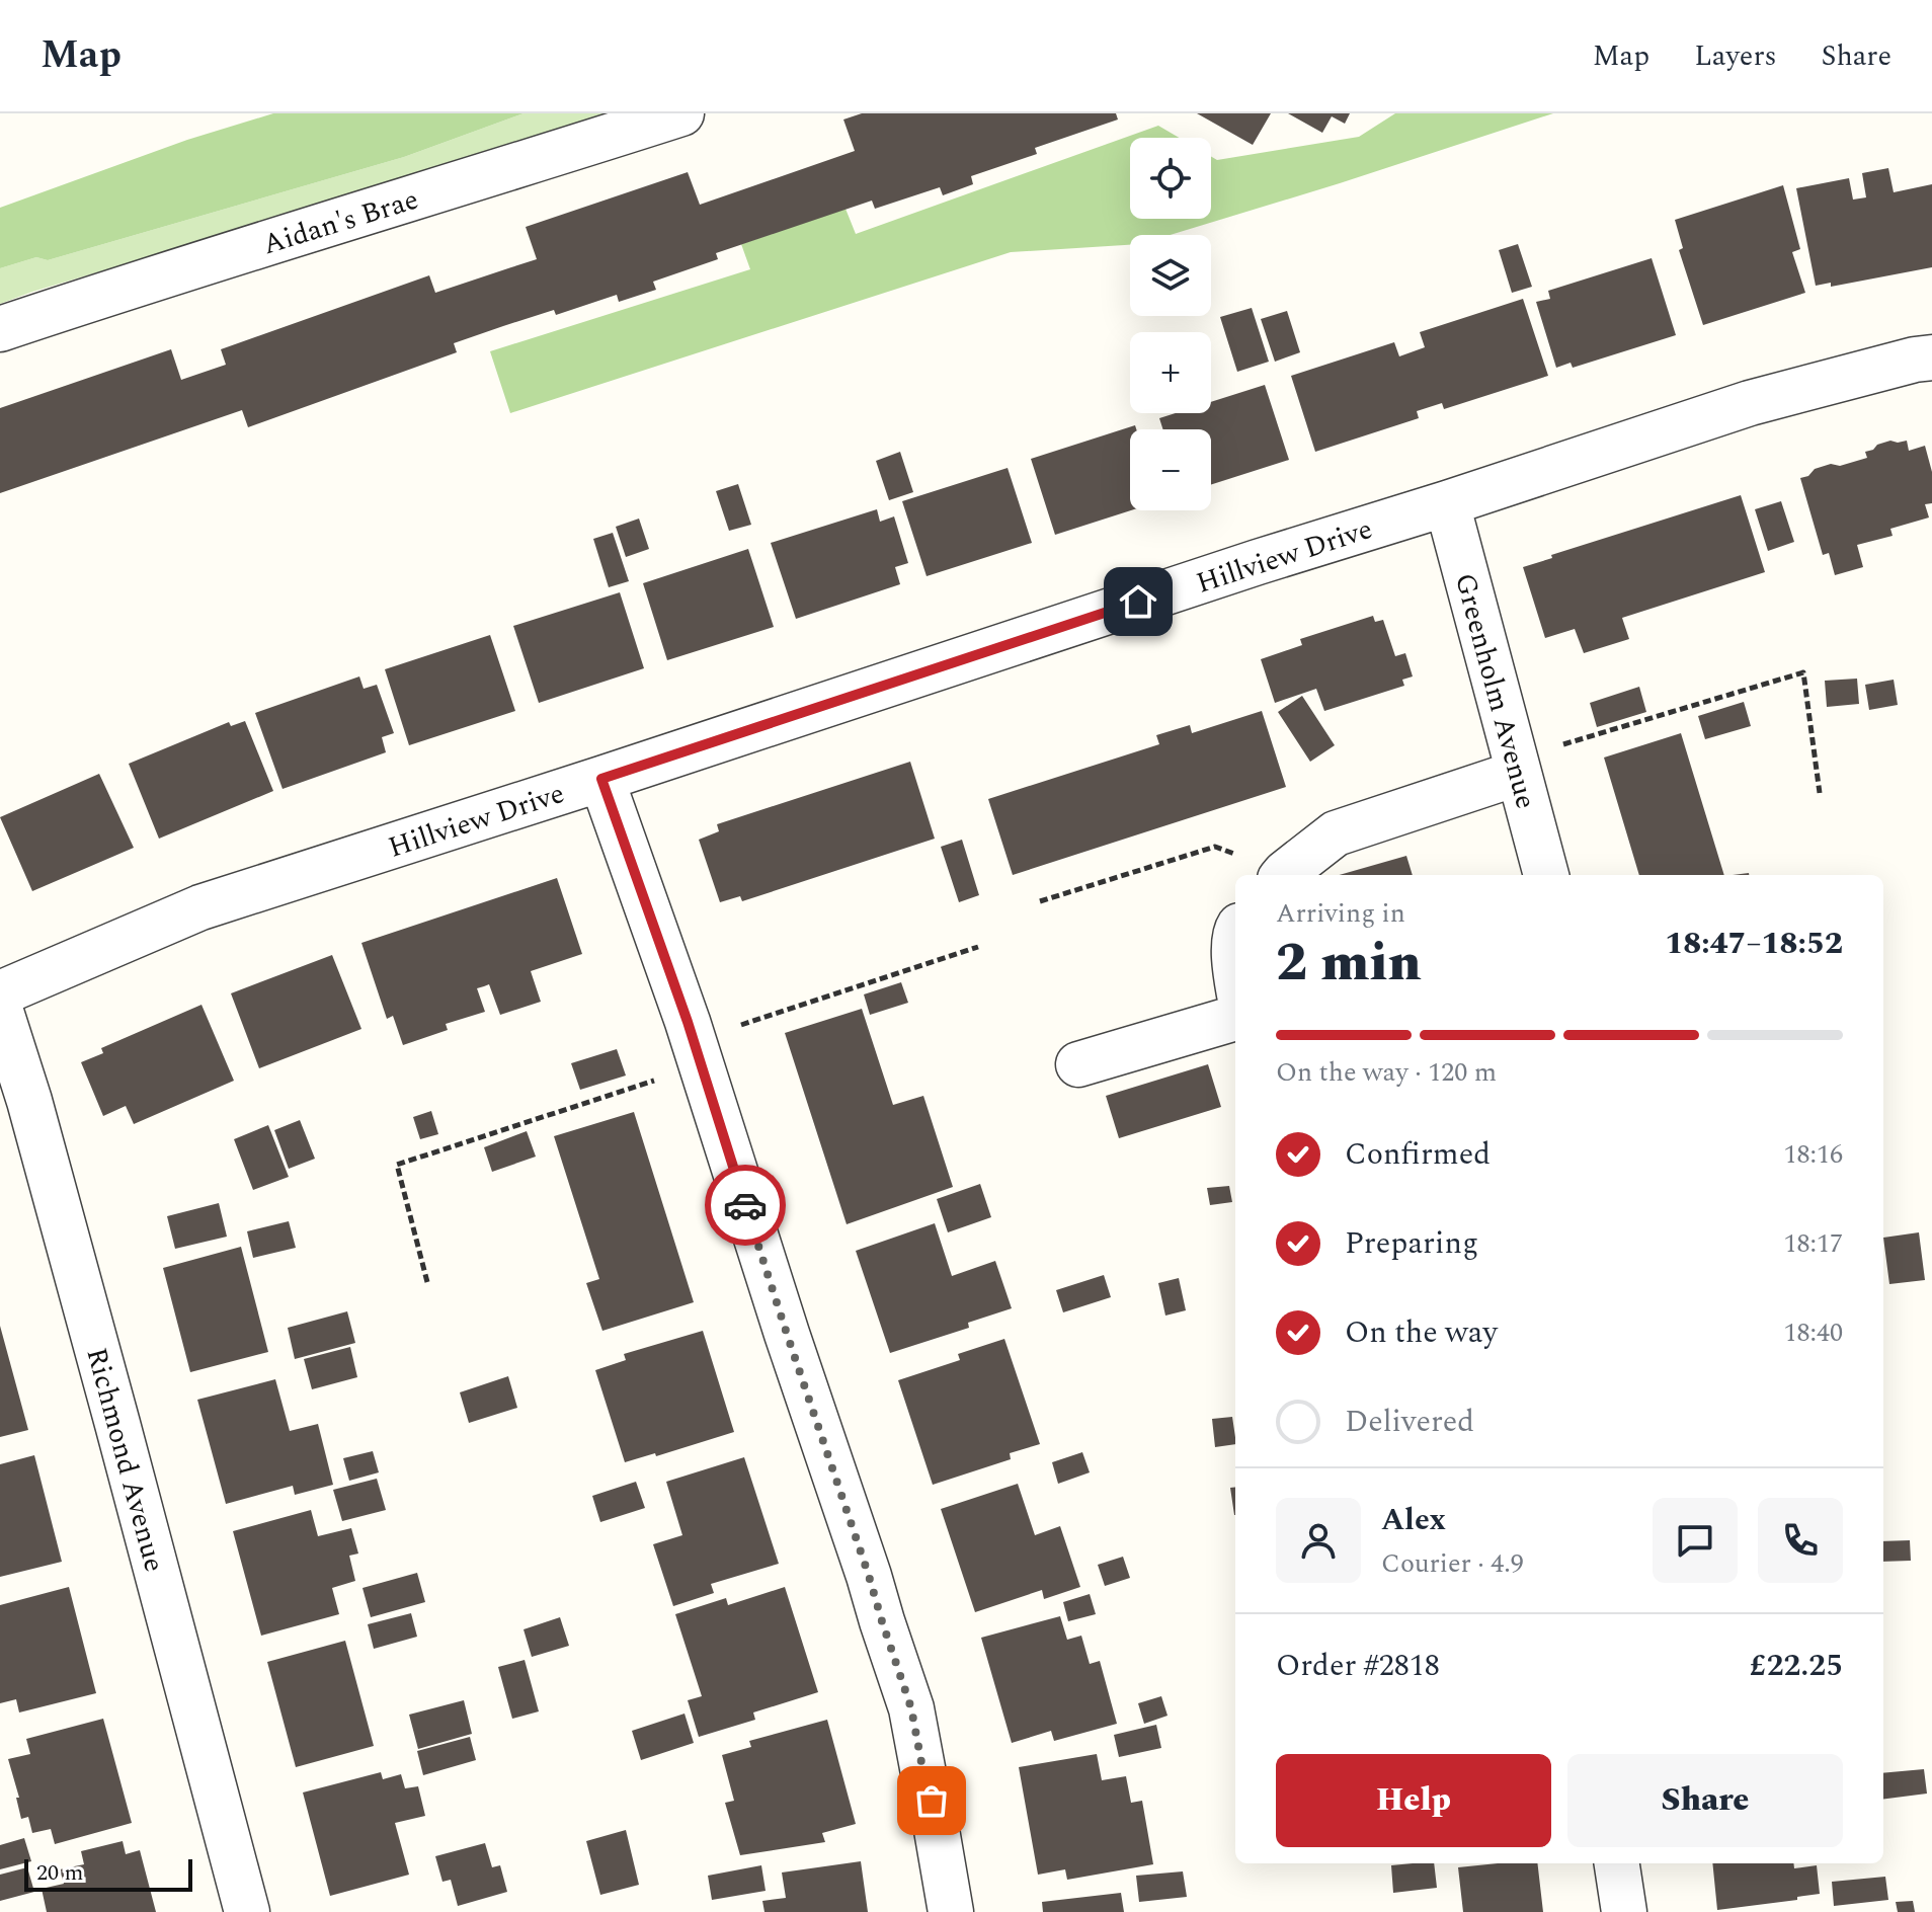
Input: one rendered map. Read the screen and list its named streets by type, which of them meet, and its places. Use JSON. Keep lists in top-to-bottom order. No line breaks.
{"streets":{"street":["Aidan's Brae","Hillview Drive","Greenholm Avenue","Richmond Avenue"]},"crossings":[["Hillview Drive","Greenholm Avenue"]],"scale_bar":"20 m","page":{"header":"Map","nav":["Map","Layers","Share"],"map_buttons":["+","−"],"heading":["2 min","Arriving in","18:47–18:52"],"panel":["Alex","Courier · 4.9","Order #2818","£22.25"],"bar":"On the way · 120 m","list":[["Confirmed","18:16"],["Preparing","18:17"],["On the way","18:40"],"Delivered"],"buttons":["Help","Share"],"scale":"20 m"}}
